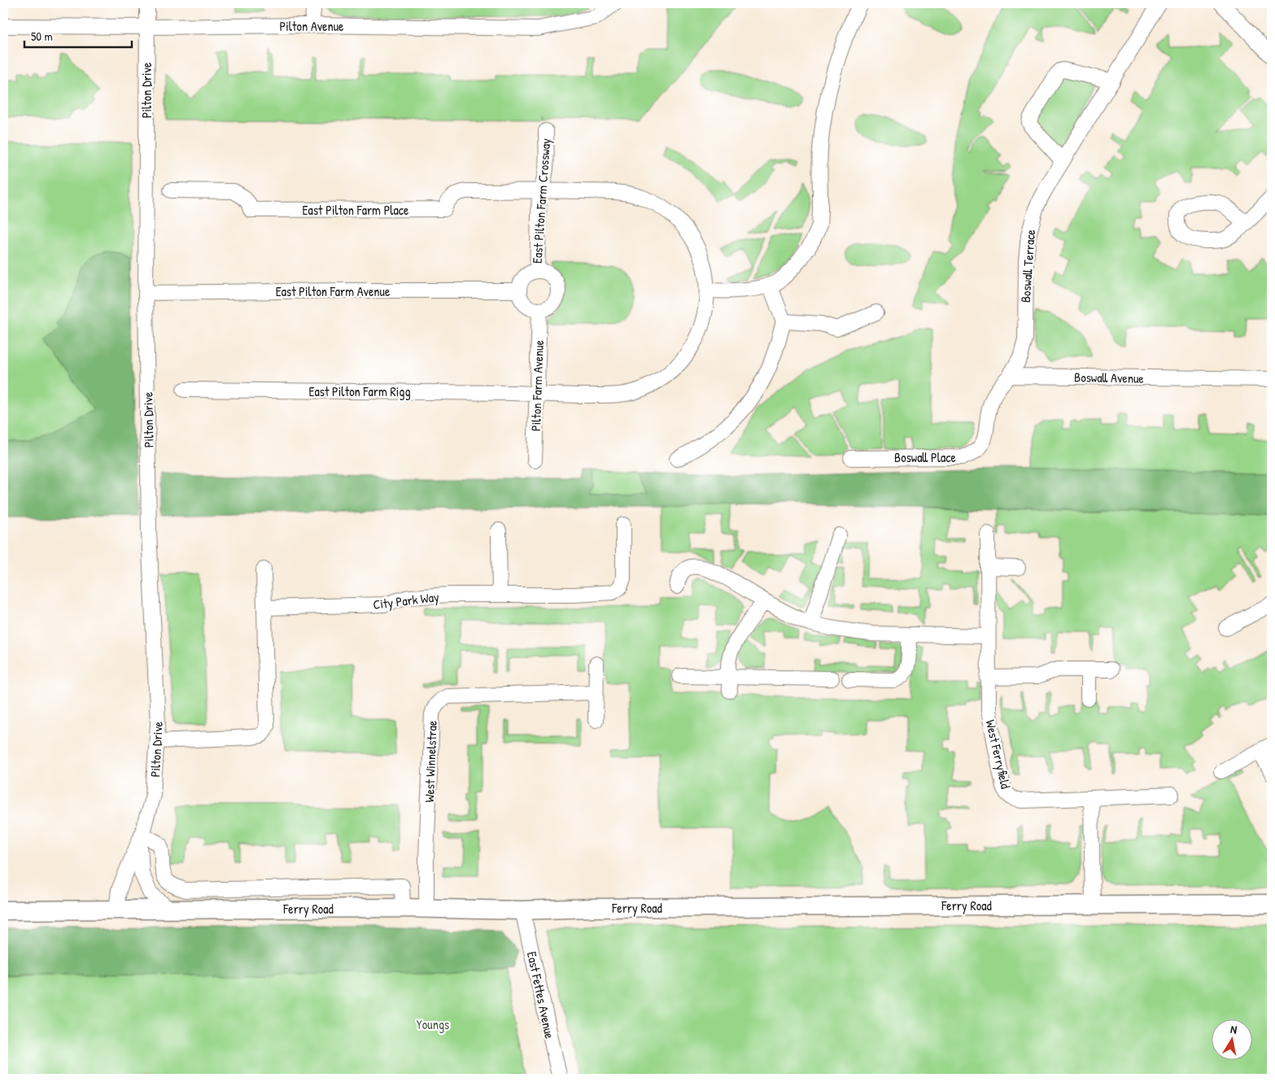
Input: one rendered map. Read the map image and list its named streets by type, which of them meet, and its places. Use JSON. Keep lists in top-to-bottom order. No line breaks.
{"streets":{"main road":["Ferry Road"],"street":["Pilton Avenue","Pilton Drive","East Pilton Farm Crossway","East Pilton Farm Place","Boswall Terrace","East Pilton Farm Avenue","Boswall Avenue","Pilton Farm Avenue","East Pilton Farm Rigg","Boswall Place","City Park Way","West Ferryfield","West Winnelstrae","East Fettes Avenue"]},"crossings":[["Pilton Avenue","Pilton Drive"],["Pilton Drive","East Pilton Farm Avenue"],["Pilton Drive","Ferry Road"],["East Pilton Farm Crossway","East Pilton Farm Place"],["East Pilton Farm Crossway","East Pilton Farm Avenue"],["East Pilton Farm Crossway","Pilton Farm Avenue"],["East Pilton Farm Crossway","East Pilton Farm Rigg"],["East Pilton Farm Place","East Pilton Farm Rigg"],["Boswall Terrace","Boswall Avenue"],["Boswall Terrace","Boswall Place"],["East Pilton Farm Avenue","Pilton Farm Avenue"],["Boswall Avenue","Boswall Place"],["Pilton Farm Avenue","East Pilton Farm Rigg"],["West Winnelstrae","Ferry Road"],["Ferry Road","East Fettes Avenue"]],"parks":["Youngs"],"scale_bar":"50 m","north":"top"}
